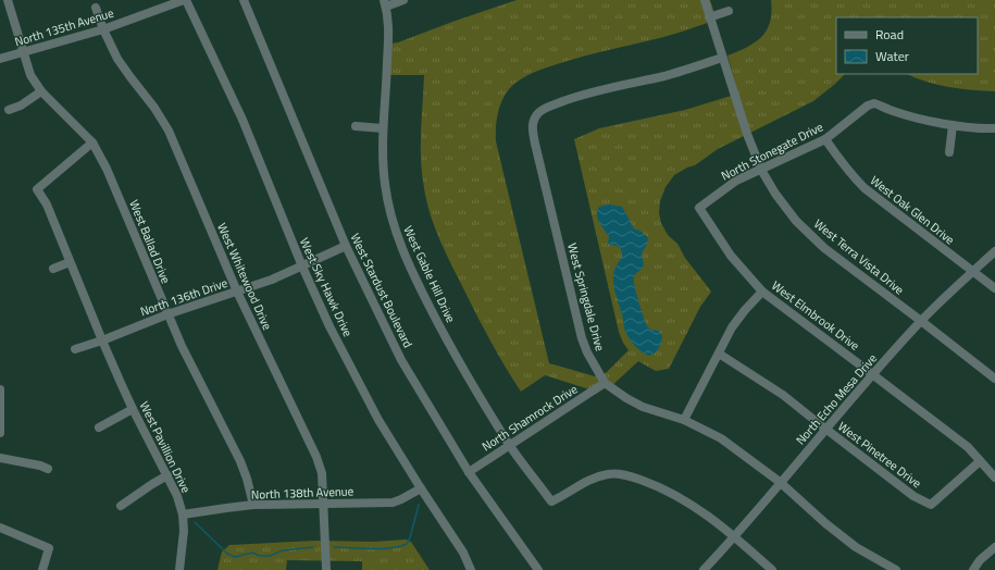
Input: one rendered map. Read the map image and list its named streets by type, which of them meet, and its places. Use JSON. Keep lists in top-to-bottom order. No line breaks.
{"streets":{"street":["North 135th Avenue","North Stonegate Drive","West Oak Glen Drive","West Ballad Drive","West Terra Vista Drive","West Gable Hill Drive","West Whitewood Drive","West Sky Hawk Drive","West Stardust Boulevard","North 136th Drive","West Springdale Drive","West Elmbrook Drive","North Echo Mesa Drive","North Shamrock Drive","West Pavillion Drive","West Pinetree Drive","North 138th Avenue"]},"crossings":[["North 135th Avenue","West Ballad Drive"],["North 135th Avenue","West Whitewood Drive"],["North 135th Avenue","West Sky Hawk Drive"],["North Stonegate Drive","West Oak Glen Drive"],["North Stonegate Drive","West Terra Vista Drive"],["North Stonegate Drive","West Elmbrook Drive"],["West Oak Glen Drive","North Echo Mesa Drive"],["West Ballad Drive","North 136th Drive"],["West Ballad Drive","West Pavillion Drive"],["West Ballad Drive","North 138th Avenue"],["West Terra Vista Drive","West Springdale Drive"],["West Terra Vista Drive","North Echo Mesa Drive"],["West Gable Hill Drive","North Echo Mesa Drive"],["West Gable Hill Drive","North Shamrock Drive"],["West Whitewood Drive","North 136th Drive"],["West Whitewood Drive","North 138th Avenue"],["West Sky Hawk Drive","North 136th Drive"],["West Sky Hawk Drive","North 138th Avenue"],["West Stardust Boulevard","North 136th Drive"],["West Stardust Boulevard","North Shamrock Drive"],["North 136th Drive","West Pavillion Drive"],["West Springdale Drive","North Echo Mesa Drive"],["West Springdale Drive","North Shamrock Drive"],["West Elmbrook Drive","North Echo Mesa Drive"],["West Elmbrook Drive","West Pinetree Drive"],["North Echo Mesa Drive","West Pinetree Drive"],["West Pavillion Drive","North 138th Avenue"]],"legend":["Road","Water"]}
